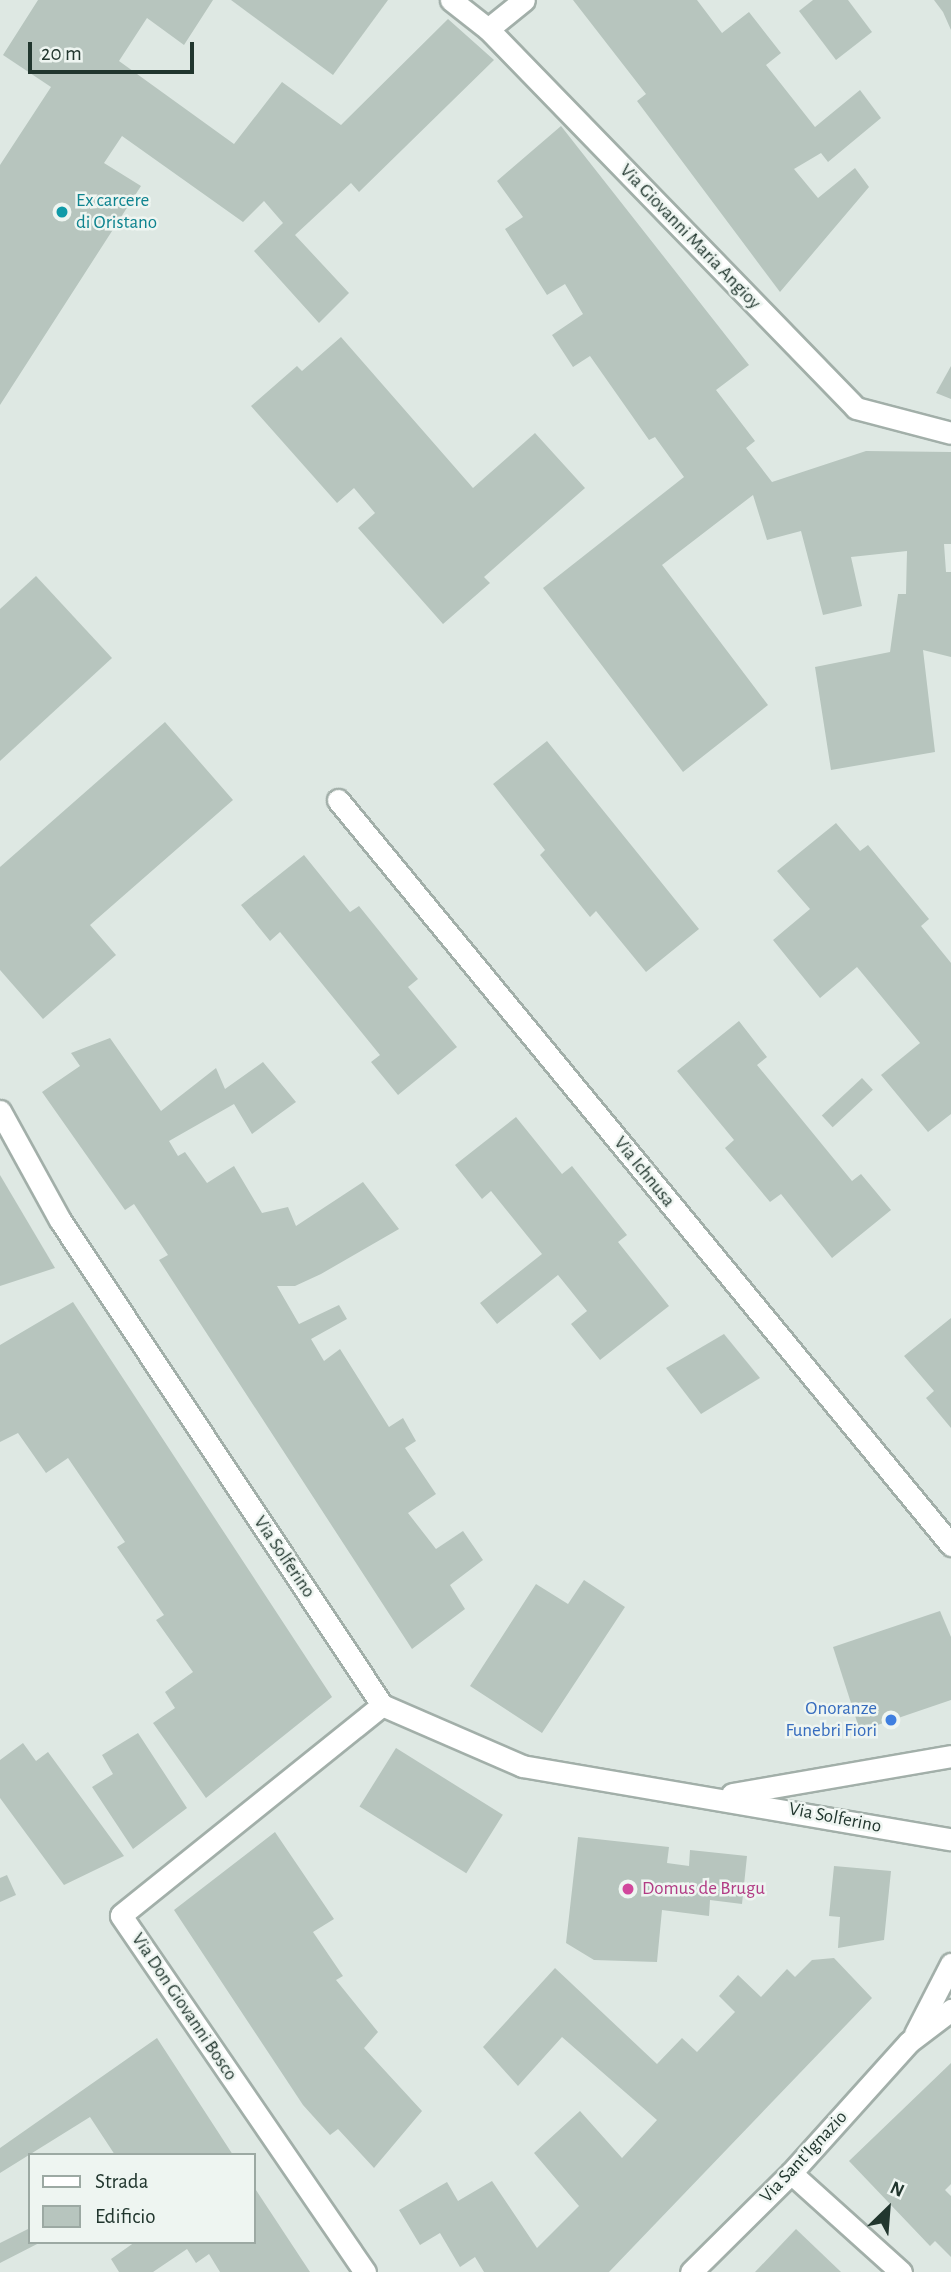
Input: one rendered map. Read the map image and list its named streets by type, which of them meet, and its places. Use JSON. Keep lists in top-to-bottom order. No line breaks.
{"streets":{"street":["Via Giovanni Maria Angioy","Via Ichnusa","Via Solferino","Via Don Giovanni Bosco","Via Sant'Ignazio"]},"crossings":[["Via Solferino","Via Don Giovanni Bosco"]],"places":["Ex carcere di Oristano","Onoranze Funebri Fiori","Domus de Brugu"],"legend":["Strada","Edificio"],"scale_bar":"20 m","north":"top right"}
